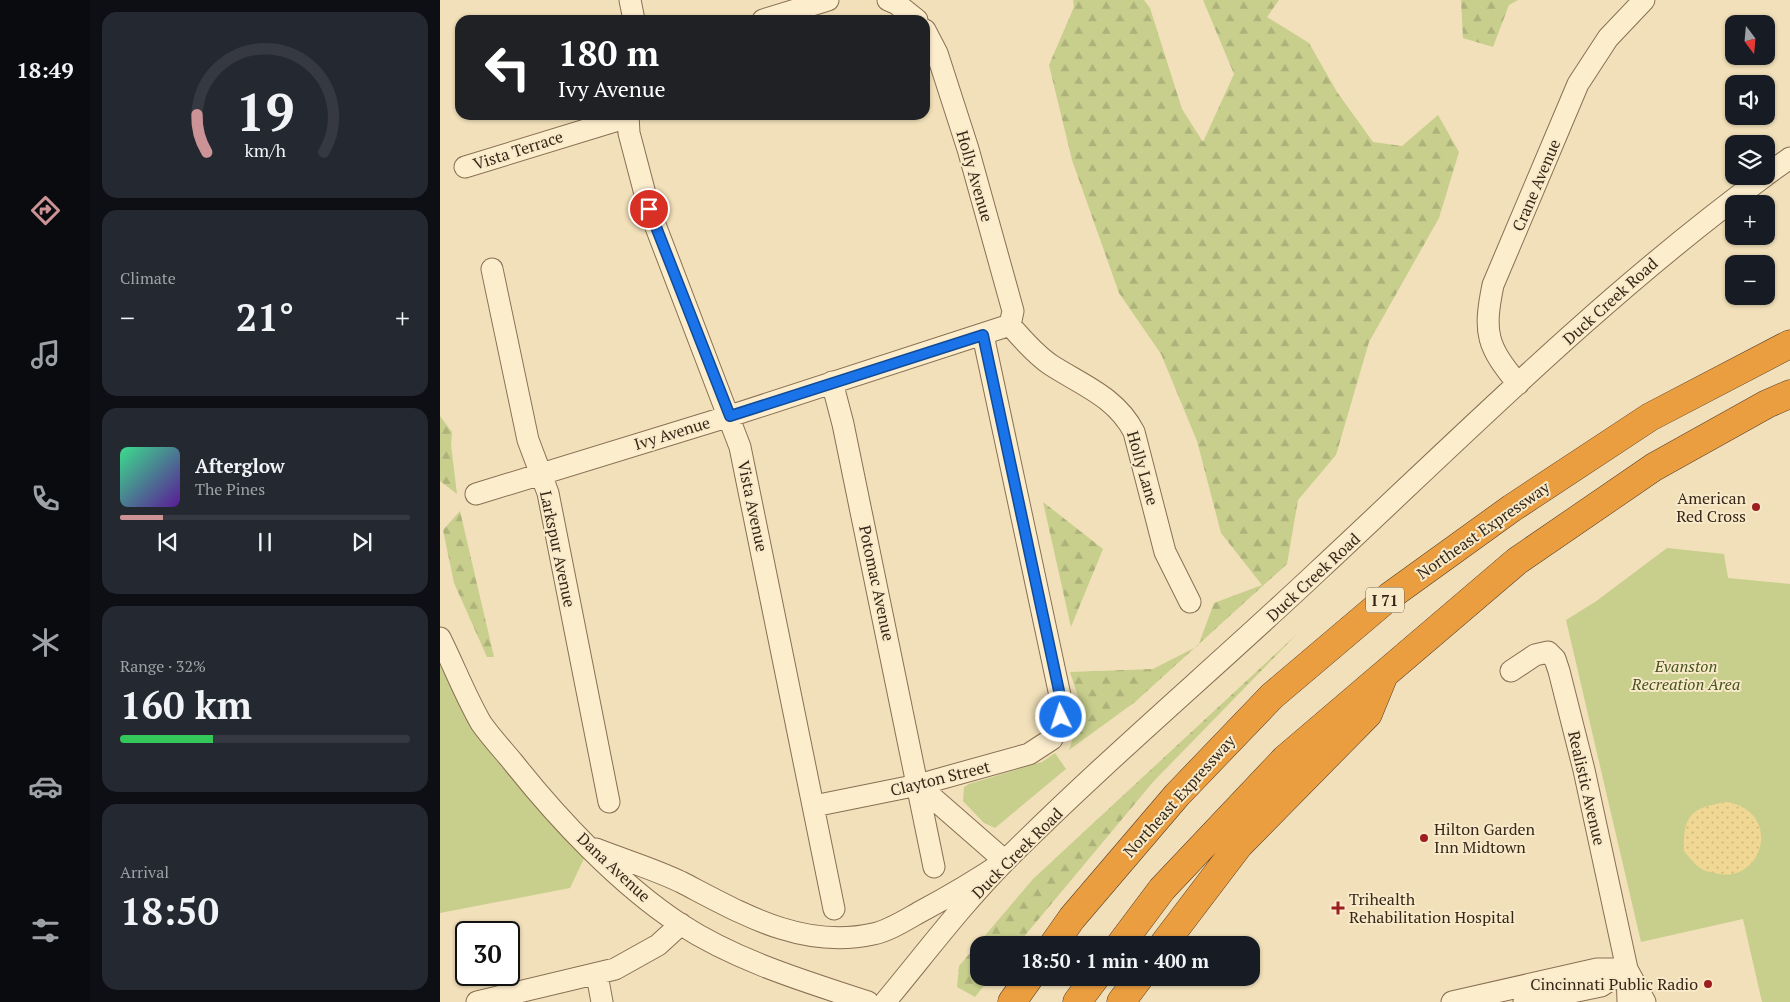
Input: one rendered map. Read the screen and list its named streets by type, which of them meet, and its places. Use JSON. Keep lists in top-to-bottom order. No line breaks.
{"streets":{"highway":["Northeast Expressway","I 71"],"street":["Vista Terrace","Holly Avenue","Crane Avenue","Duck Creek Road","Ivy Avenue","Holly Lane","Vista Avenue","Larkspur Avenue","Potomac Avenue","Clayton Street","Realistic Avenue","Dana Avenue"]},"crossings":[["Holly Avenue","Ivy Avenue"],["Holly Avenue","Holly Lane"],["Crane Avenue","Duck Creek Road"],["Ivy Avenue","Holly Lane"],["Ivy Avenue","Vista Avenue"],["Ivy Avenue","Larkspur Avenue"],["Ivy Avenue","Potomac Avenue"],["Ivy Avenue","Clayton Street"],["Vista Avenue","Clayton Street"],["Potomac Avenue","Clayton Street"]],"parks":["Evanston Recreation Area"],"places":{"other":["American Red Cross","Hilton Garden Inn Midtown","Cincinnati Public Radio"],"health":["Trihealth Rehabilitation Hospital"]},"north":"bottom","page":{"tabs":"18:49","map_buttons":["+","−"],"turn":["180 m","Ivy Avenue"],"tile":["Climate",["Range · 32%","160 km"],["Arrival","18:50"]],"heat":["−","21°","+"],"song":["Afterglow","The Pines"],"limit":"30","trip":"18:50 · 1 min · 400 m","gauge":["19","km/h"]}}
